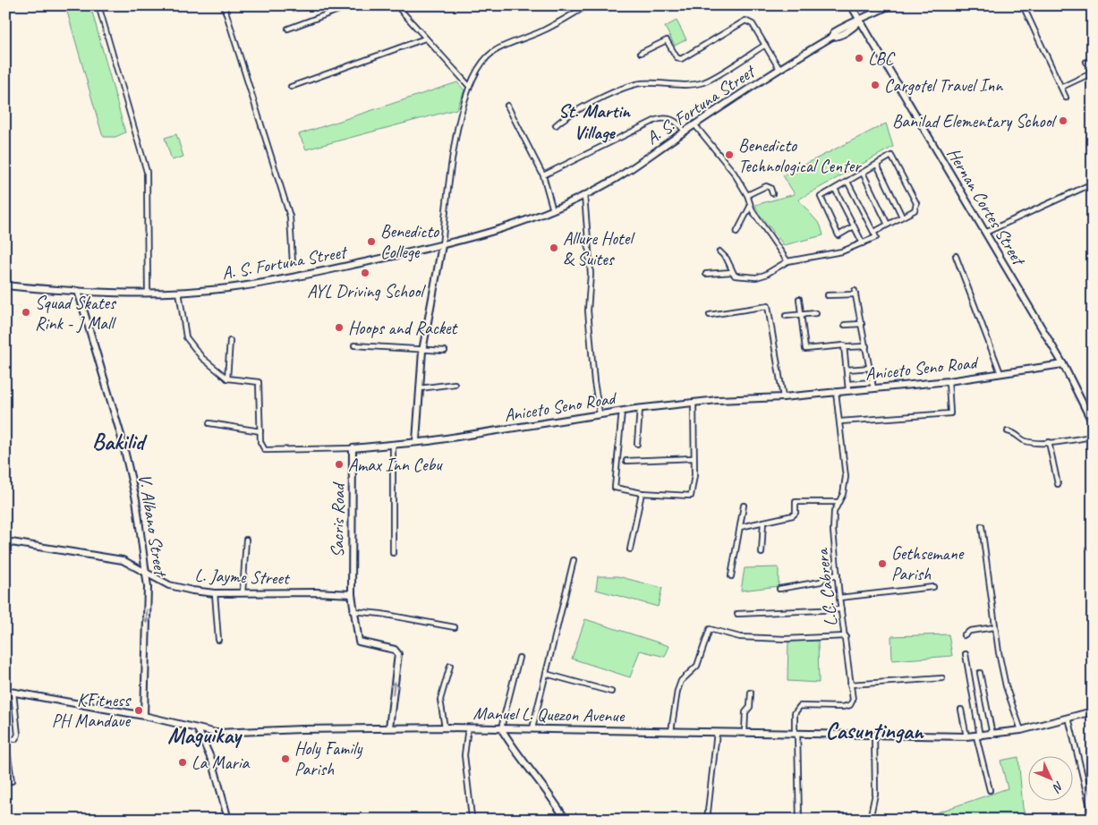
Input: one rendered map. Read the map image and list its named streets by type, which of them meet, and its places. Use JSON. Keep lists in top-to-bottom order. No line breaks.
{"streets":{"main road":["A. S. Fortuna Street","Hernan Cortes Street","Aniceto Seno Road","Sacris Road","V. Albano Street","L. Jayme Street","Manuel L. Quezon Avenue"],"street":["L.C. Cabrera"]},"crossings":[["A. S. Fortuna Street","Hernan Cortes Street"],["A. S. Fortuna Street","V. Albano Street"],["Hernan Cortes Street","Aniceto Seno Road"],["Aniceto Seno Road","Sacris Road"],["Aniceto Seno Road","L.C. Cabrera"],["Sacris Road","L. Jayme Street"],["Sacris Road","Manuel L. Quezon Avenue"],["V. Albano Street","L. Jayme Street"],["V. Albano Street","Manuel L. Quezon Avenue"],["L.C. Cabrera","Manuel L. Quezon Avenue"]],"one_way":["Sacris Road"],"districts":["St. Martin Village","Bakilid","Casuntingan","Maguikay"],"places":["LBC","Cargotel Travel Inn","Banilad Elementary School","Benedicto Technological Center","Benedicto College","Allure Hotel & Suites","AYL Driving School","Squad Skates Rink - J Mall","Hoops and Racket","Amax Inn Cebu","Gethsemane Parish","KFitness PH Mandaue","Holy Family Parish","La Maria"],"north":"bottom right"}
